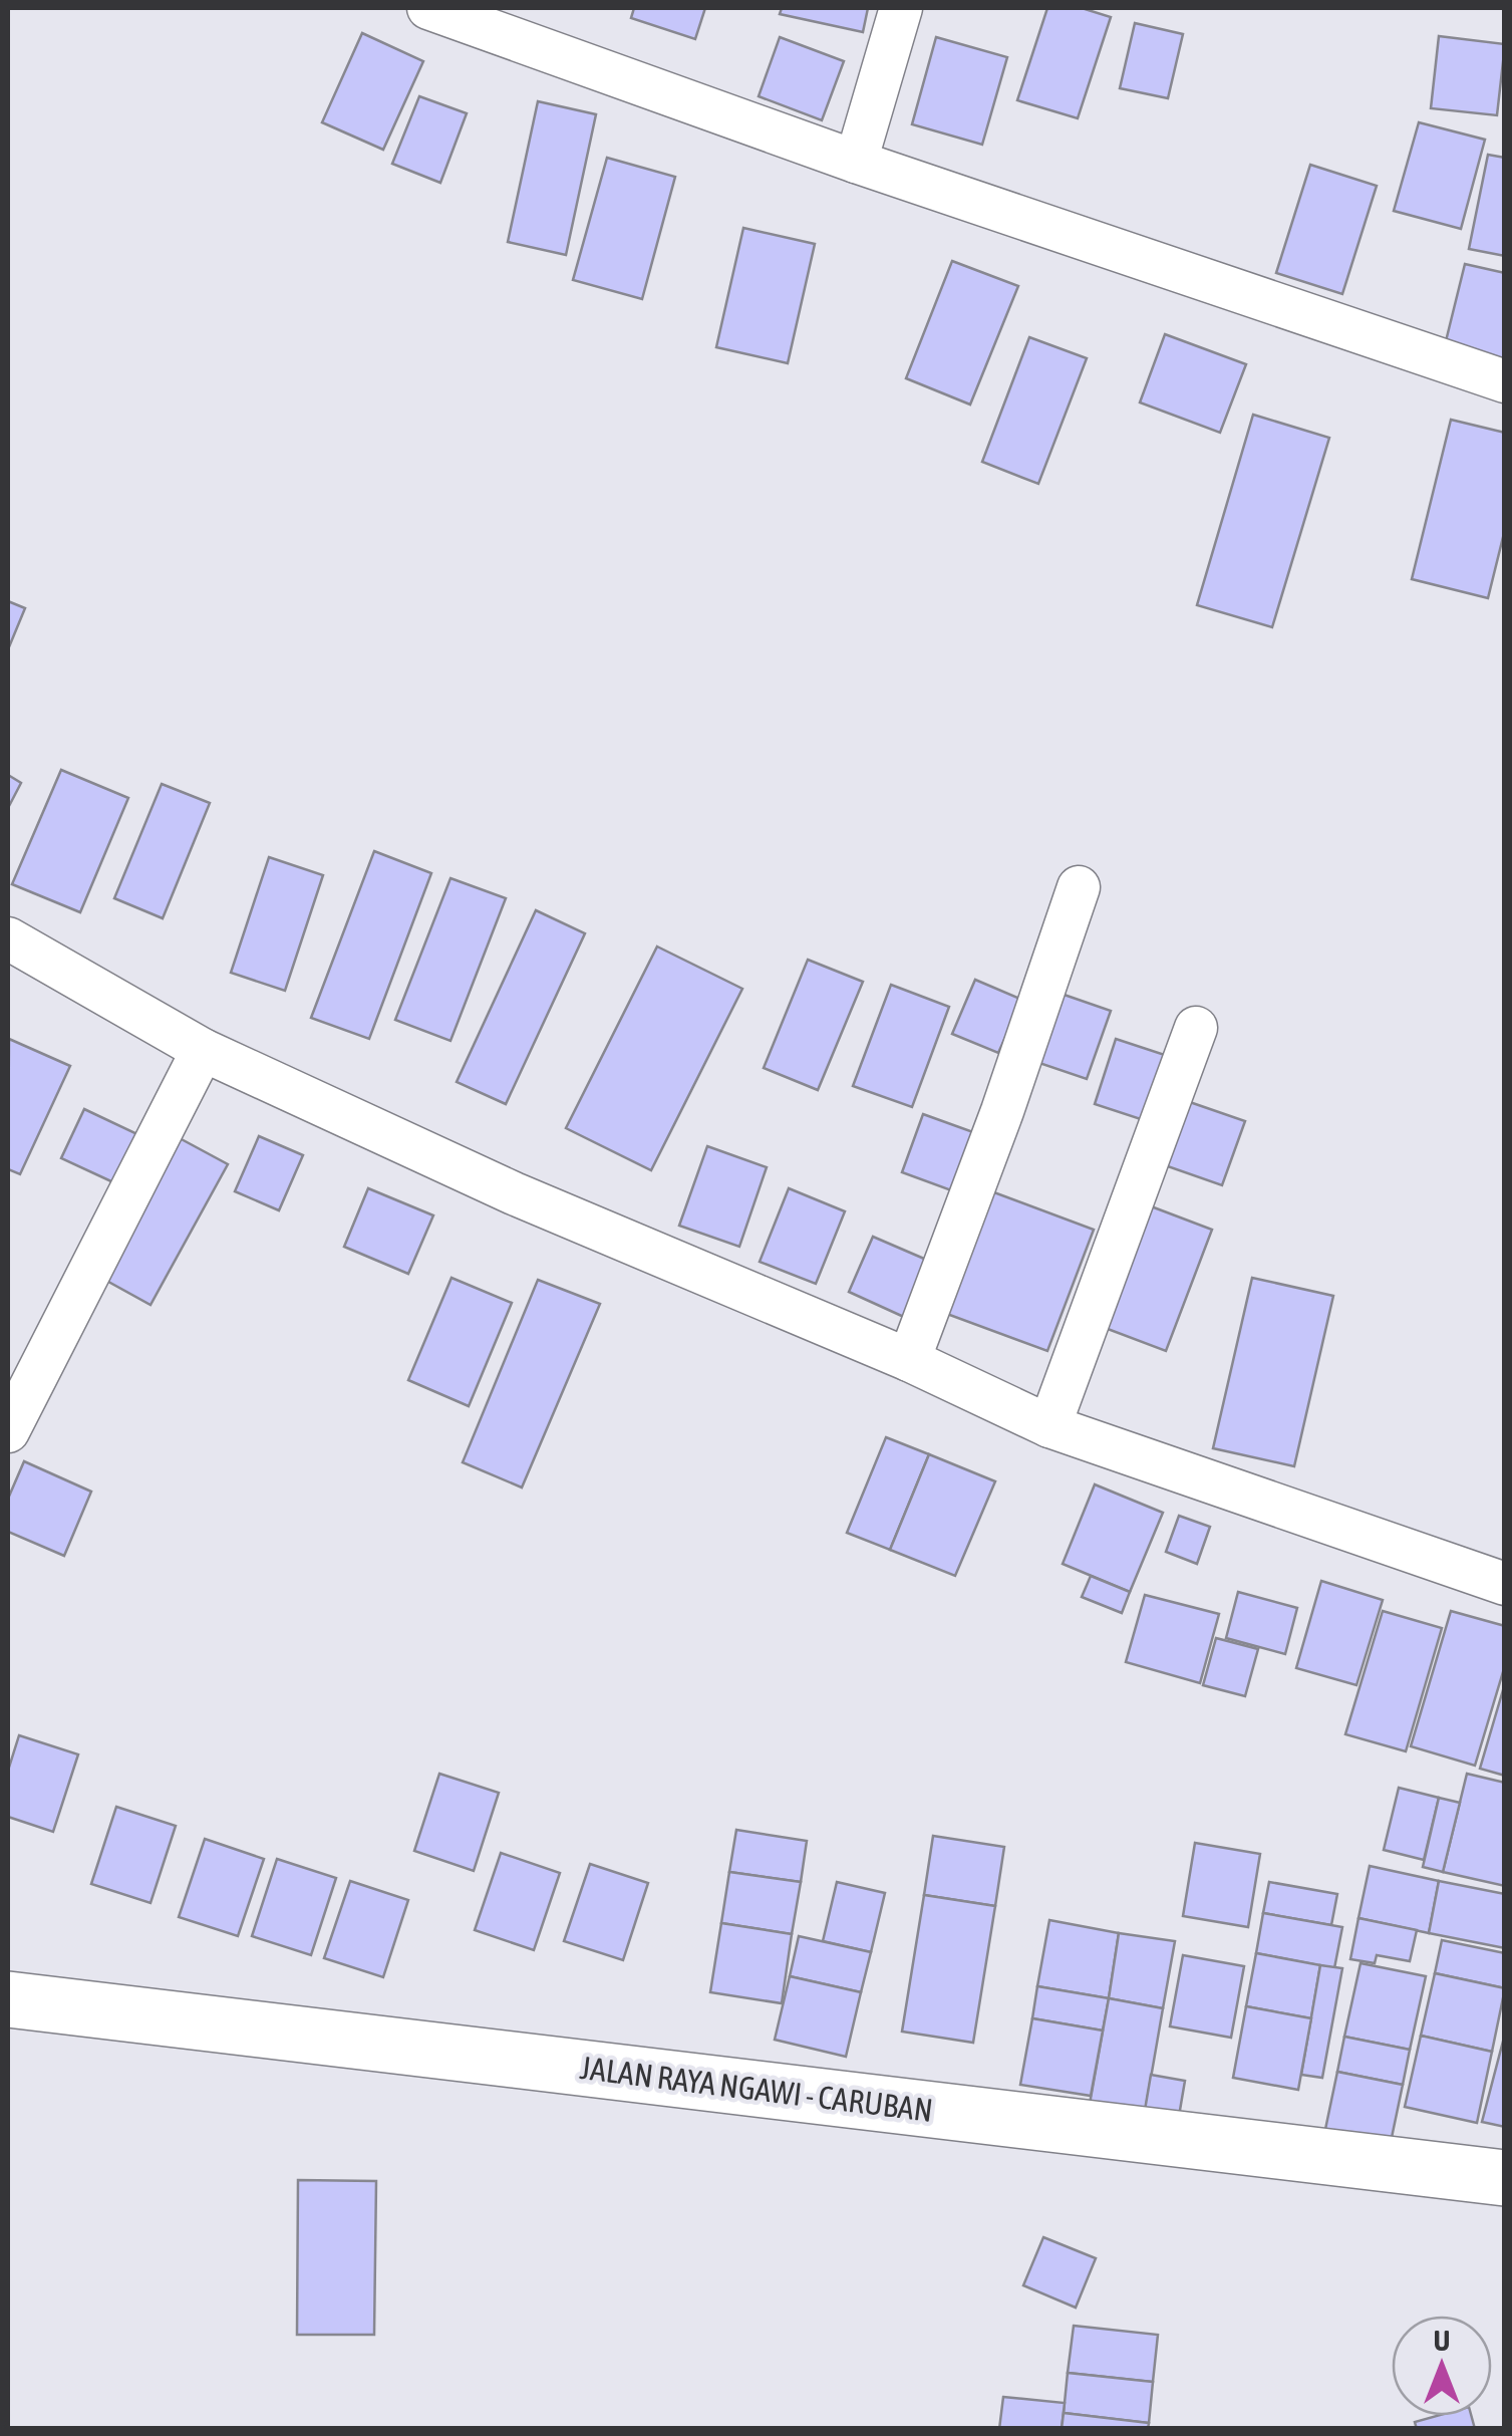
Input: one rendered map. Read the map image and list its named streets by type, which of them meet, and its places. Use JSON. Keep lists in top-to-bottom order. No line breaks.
{"streets":{"highway":["JALAN RAYA NGAWI - CARUBAN"]},"north":"top"}
